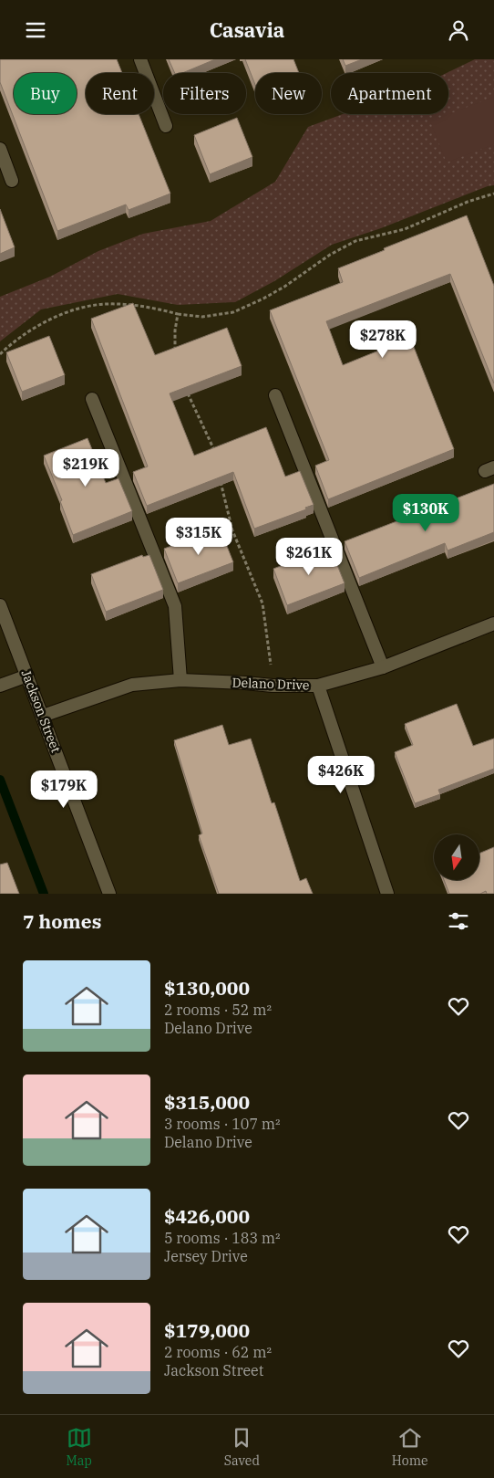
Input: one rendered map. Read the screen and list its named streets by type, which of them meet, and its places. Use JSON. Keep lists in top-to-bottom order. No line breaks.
{"streets":{"street":["Delano Drive","Jackson Street"]},"crossings":[["Delano Drive","Jackson Street"]],"north":"bottom","page":{"header":"Casavia","chip":["Buy","Rent","Filters","New","Apartment"],"price":["$278K","$219K","$130K","$315K","$261K","$426K","$179K"],"heading":"7 homes","list":[{"name":"$130,000","note":"2 rooms · 52 m² · Delano Drive"},{"name":"$315,000","note":"3 rooms · 107 m² · Delano Drive"},{"name":"$426,000","note":"5 rooms · 183 m² · Jersey Drive"},{"name":"$179,000","note":"2 rooms · 62 m² · Jackson Street"}],"tabs":["Map","Saved","Home"]}}
